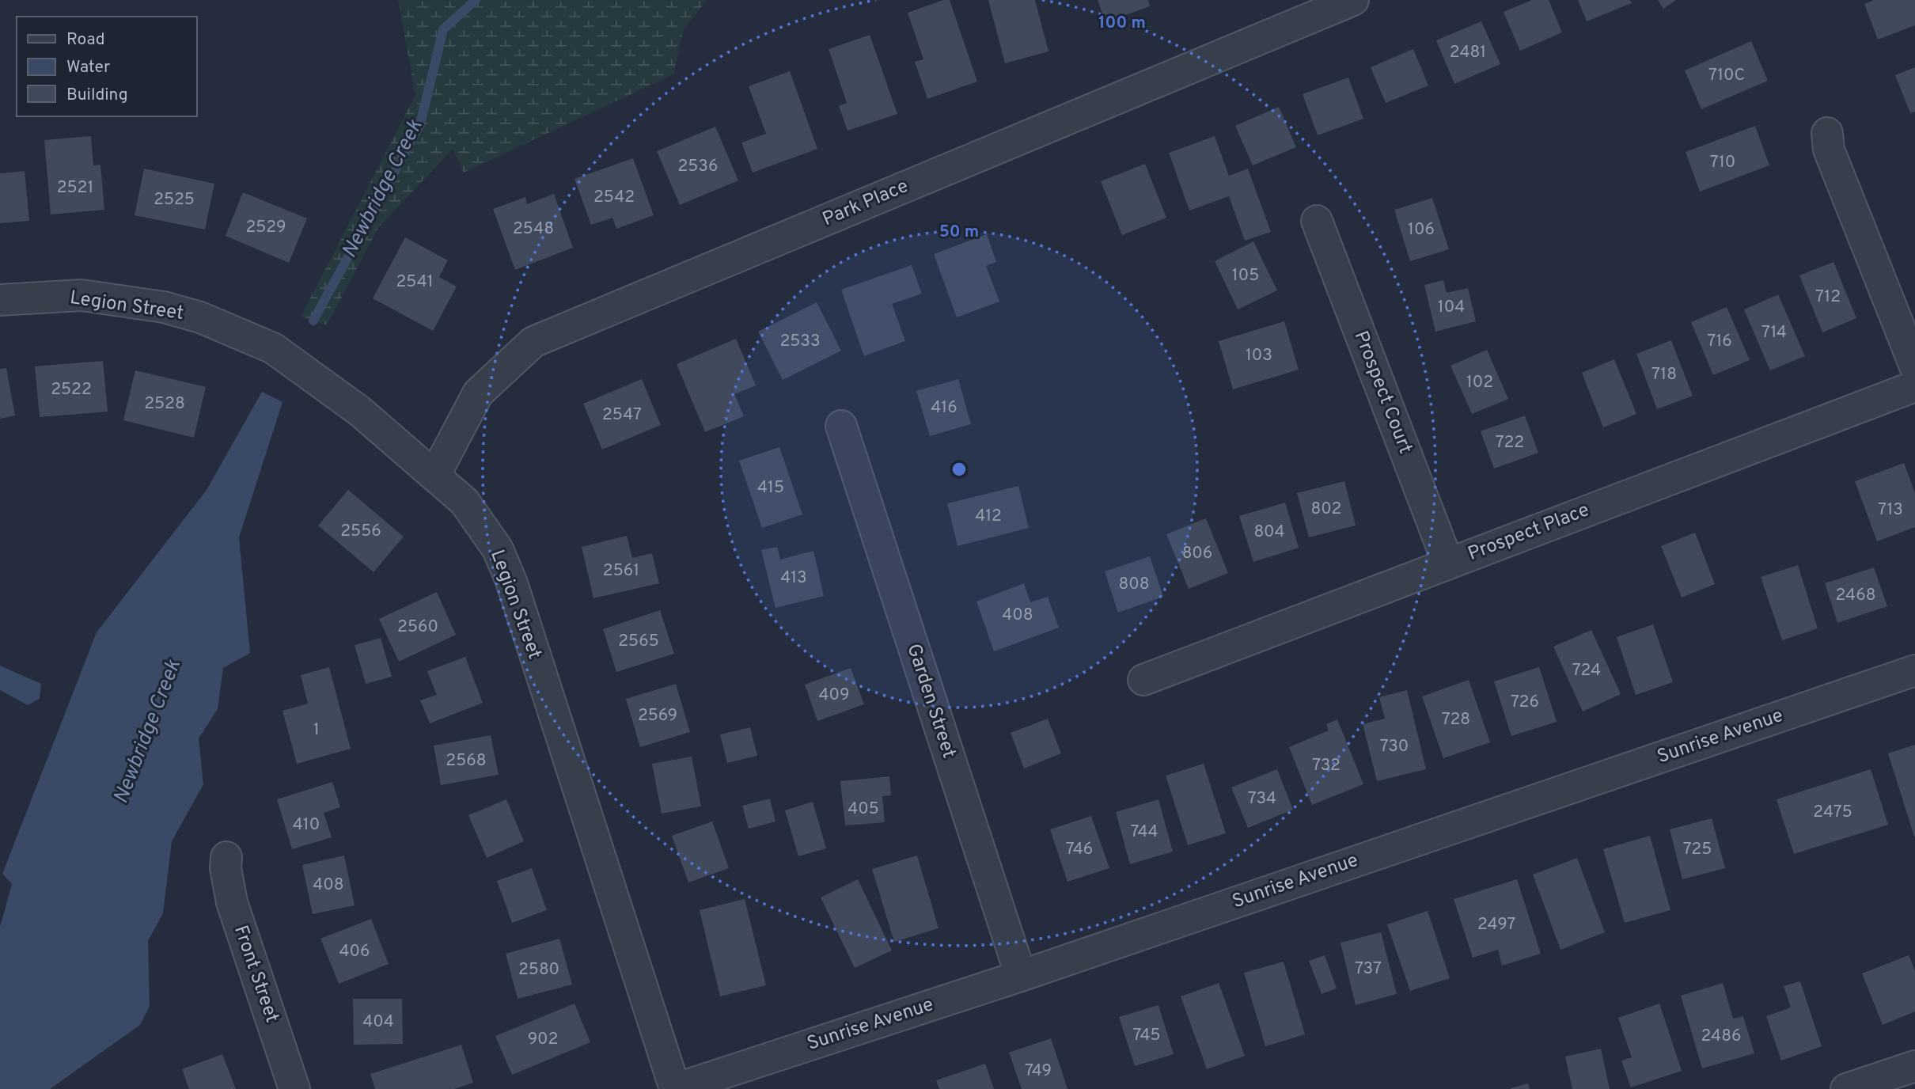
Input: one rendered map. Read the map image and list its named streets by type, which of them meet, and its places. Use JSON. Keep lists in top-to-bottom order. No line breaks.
{"streets":{"street":["Park Place","Legion Street","Prospect Court","Prospect Place","Garden Street","Sunrise Avenue","Front Street"]},"crossings":[["Park Place","Legion Street"],["Legion Street","Sunrise Avenue"],["Prospect Court","Prospect Place"],["Garden Street","Sunrise Avenue"]],"water":["Newbridge Creek"],"house_numbers":["2481","710C","710","2536","2521","2542","2525","2529","2548","106","105","2541","712","104","714","2533","716","103","718","102","2522","2528","416","2547","722","415","802","713","412","2556","804","806","2561","413","808","2468","408","2560","2565","724","409","726","2569","728","1","730","2568","732","734","405","2475","410","744","746","725","408","2497","406","737","2580","404","745","2486","902","749"],"legend":["Road","Water","Building"],"rings":["100 m","50 m"]}
